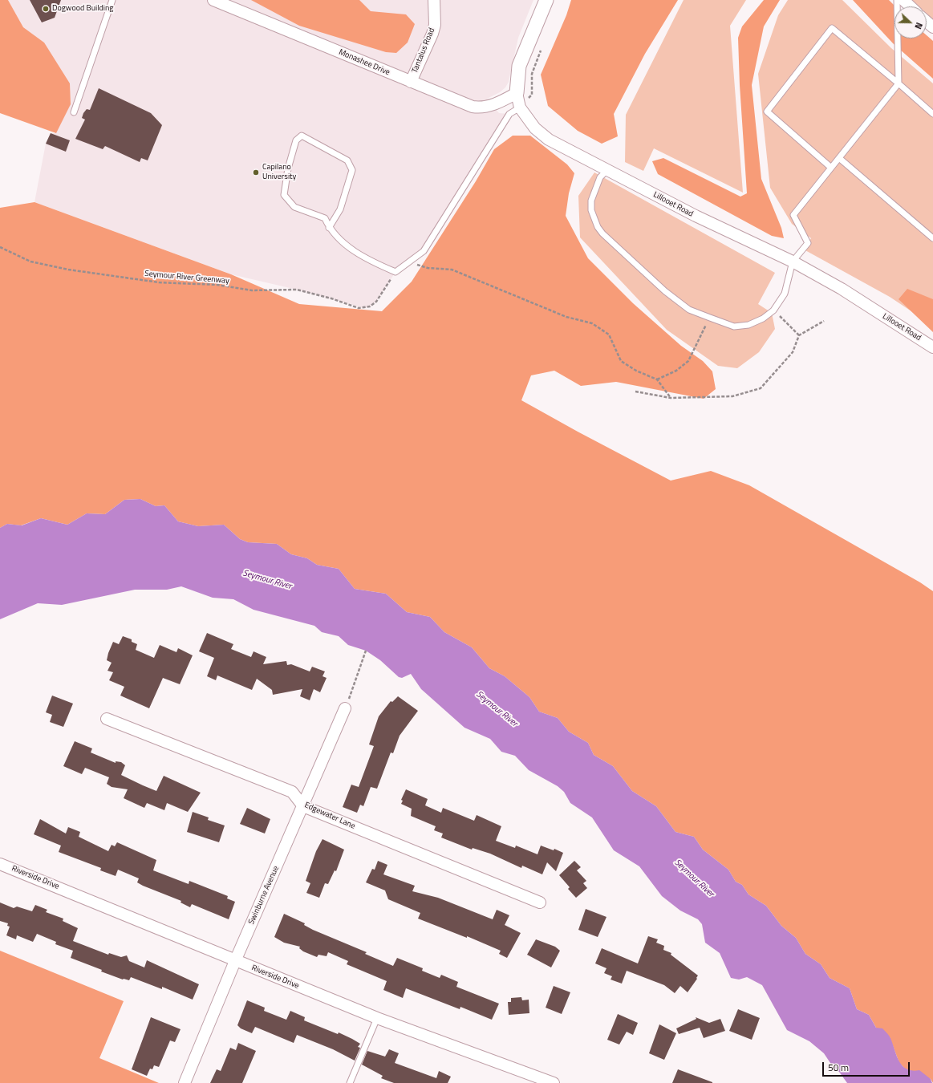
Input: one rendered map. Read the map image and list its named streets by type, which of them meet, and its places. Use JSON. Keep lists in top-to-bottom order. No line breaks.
{"streets":{"street":["Tantalus Road","Monashee Drive","Lillooet Road","Edgewater Lane","Riverside Drive","Swinburne Avenue"],"path":["Seymour River Greenway"]},"crossings":[["Tantalus Road","Monashee Drive"],["Monashee Drive","Lillooet Road"],["Edgewater Lane","Swinburne Avenue"],["Riverside Drive","Swinburne Avenue"]],"water":["Seymour River"],"places":["Dogwood Building","Capilano University"],"scale_bar":"50 m","north":"right"}
